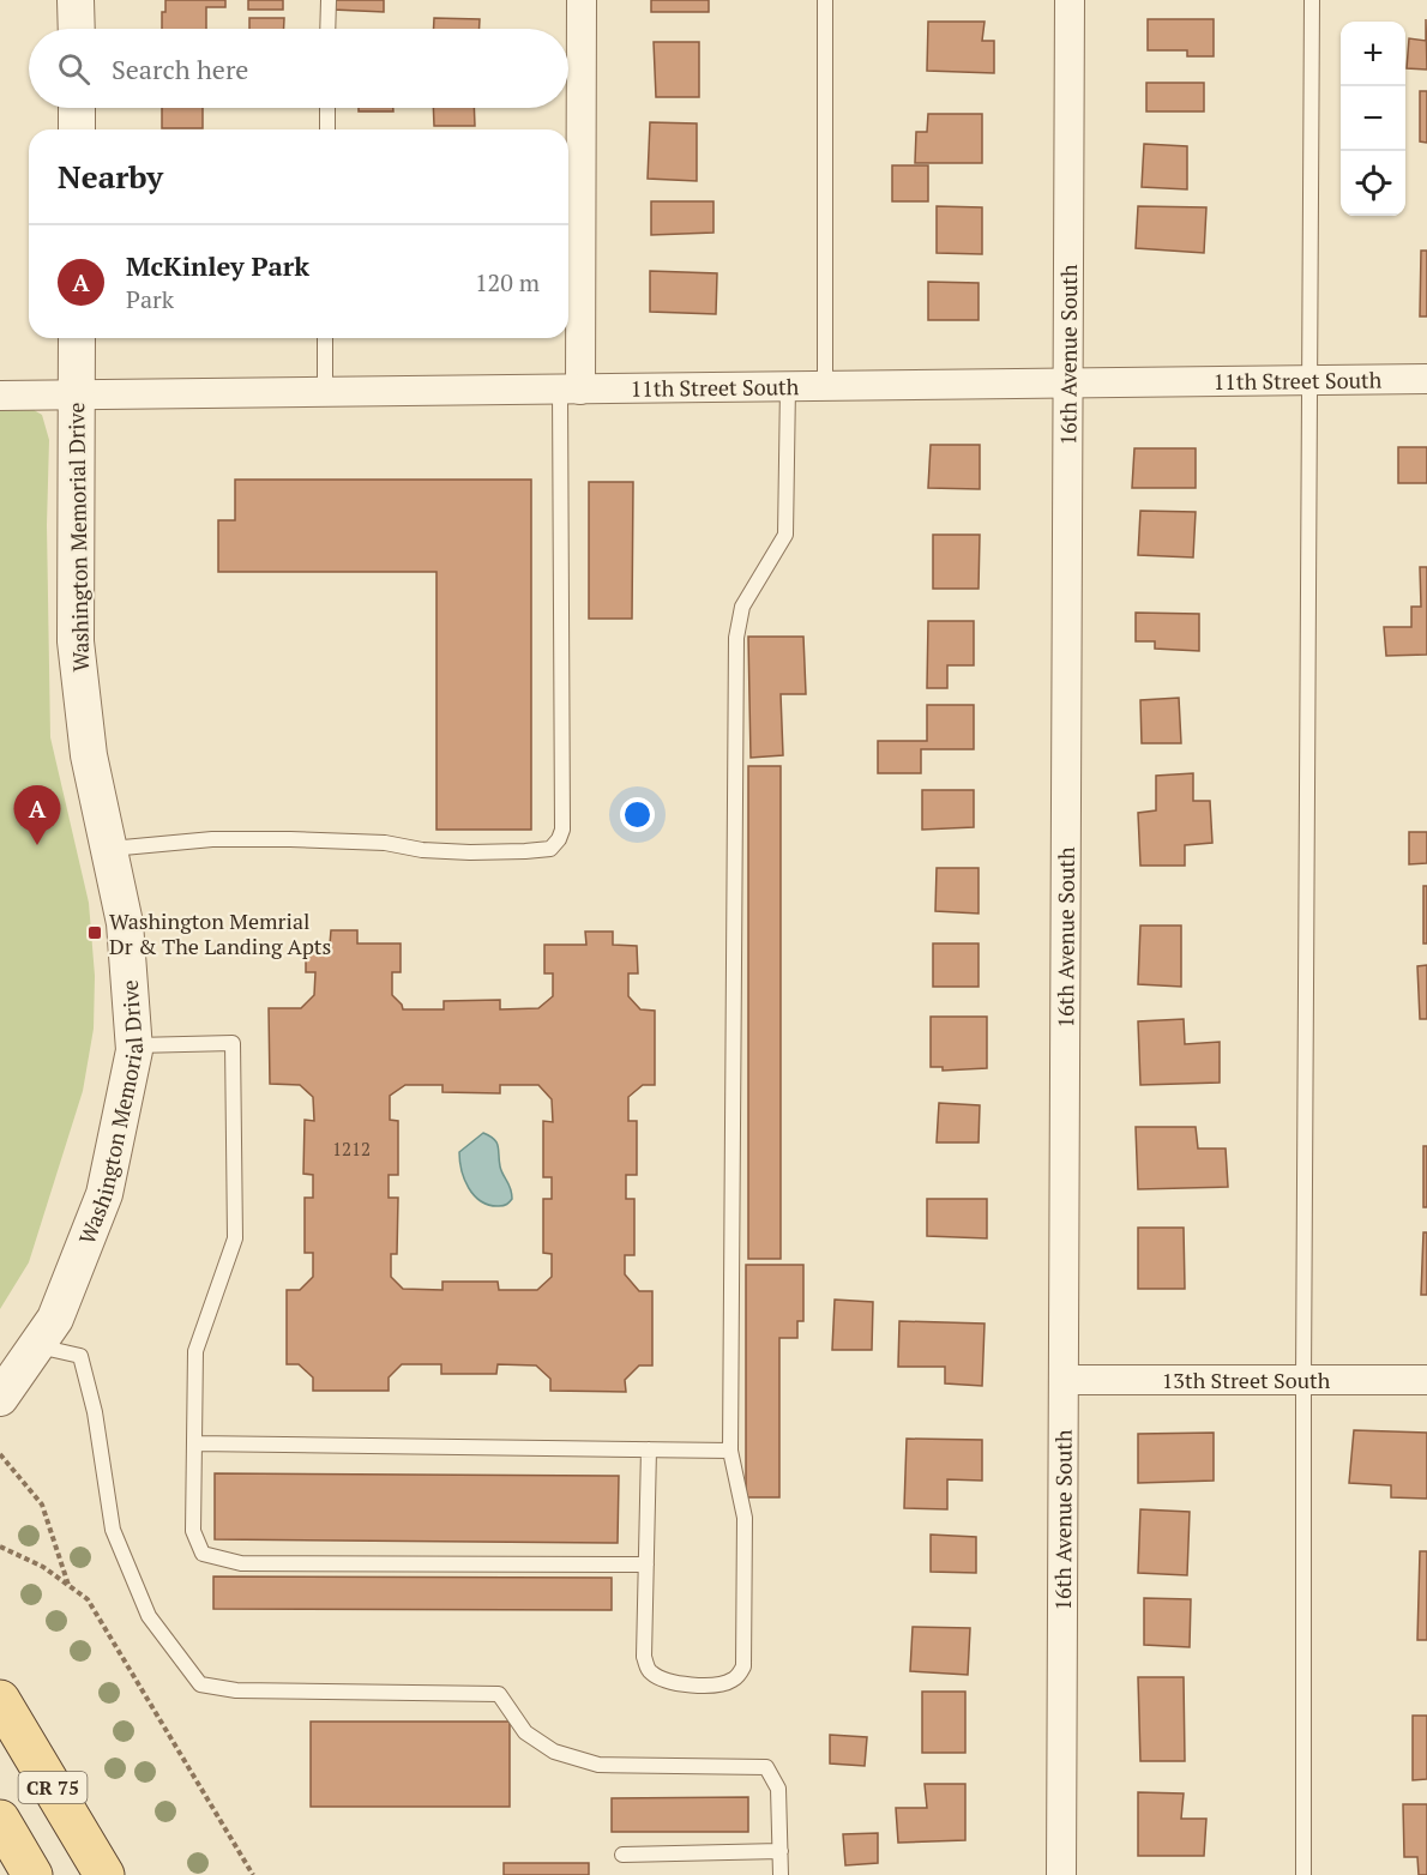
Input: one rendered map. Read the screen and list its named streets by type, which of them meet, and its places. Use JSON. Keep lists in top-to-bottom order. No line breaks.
{"streets":{"main road":["CR 75"],"street":["16th Avenue South","11th Street South","Washington Memorial Drive","13th Street South"]},"crossings":[["16th Avenue South","11th Street South"],["16th Avenue South","13th Street South"],["11th Street South","Washington Memorial Drive"]],"places":{"transit":["Washington Memrial Dr & The Landing Apts"]},"house_numbers":["1212"],"page":{"map_buttons":["+","−"],"search":"Search here","heading":"Nearby","list":[{"mark":"A","name":"McKinley Park","note":"Park","value":"120 m"}],"pins":"A"}}
